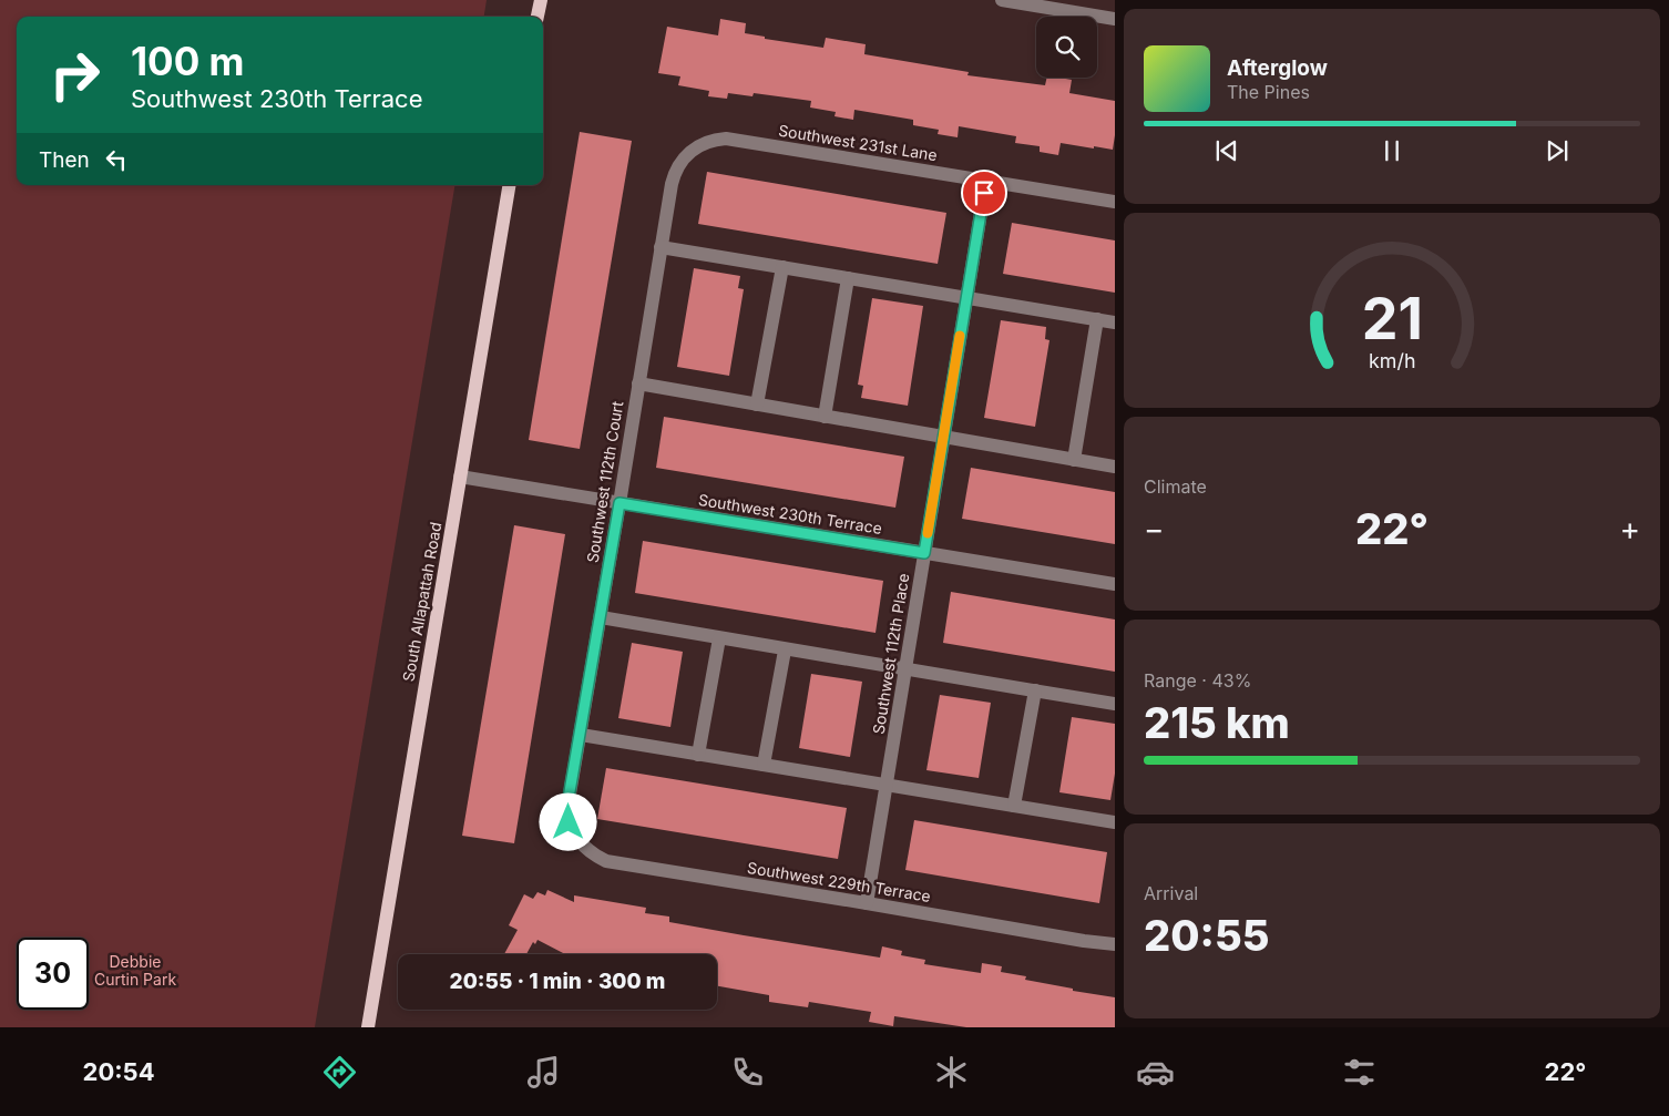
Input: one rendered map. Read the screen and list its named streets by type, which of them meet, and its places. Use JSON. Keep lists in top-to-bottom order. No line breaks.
{"streets":{"main road":["South Allapattah Road"],"street":["Southwest 231st Lane","Southwest 112th Court","Southwest 230th Terrace","Southwest 112th Place","Southwest 229th Terrace"]},"crossings":[["Southwest 231st Lane","Southwest 112th Court"],["Southwest 231st Lane","Southwest 112th Place"],["Southwest 112th Court","Southwest 230th Terrace"],["Southwest 112th Court","Southwest 229th Terrace"],["Southwest 230th Terrace","South Allapattah Road"],["Southwest 230th Terrace","Southwest 112th Place"],["Southwest 112th Place","Southwest 229th Terrace"]],"parks":["Debbie Curtin Park"],"page":{"turn":["100 m","Southwest 230th Terrace"],"song":["Afterglow","The Pines"],"then":"Then","tile":["Climate",["Range · 43%","215 km"],["Arrival","20:55"]],"heat":["−","22°","+"],"limit":"30","trip":"20:55 · 1 min · 300 m","tabs":["20:54","22°"],"gauge":["21","km/h"]}}
